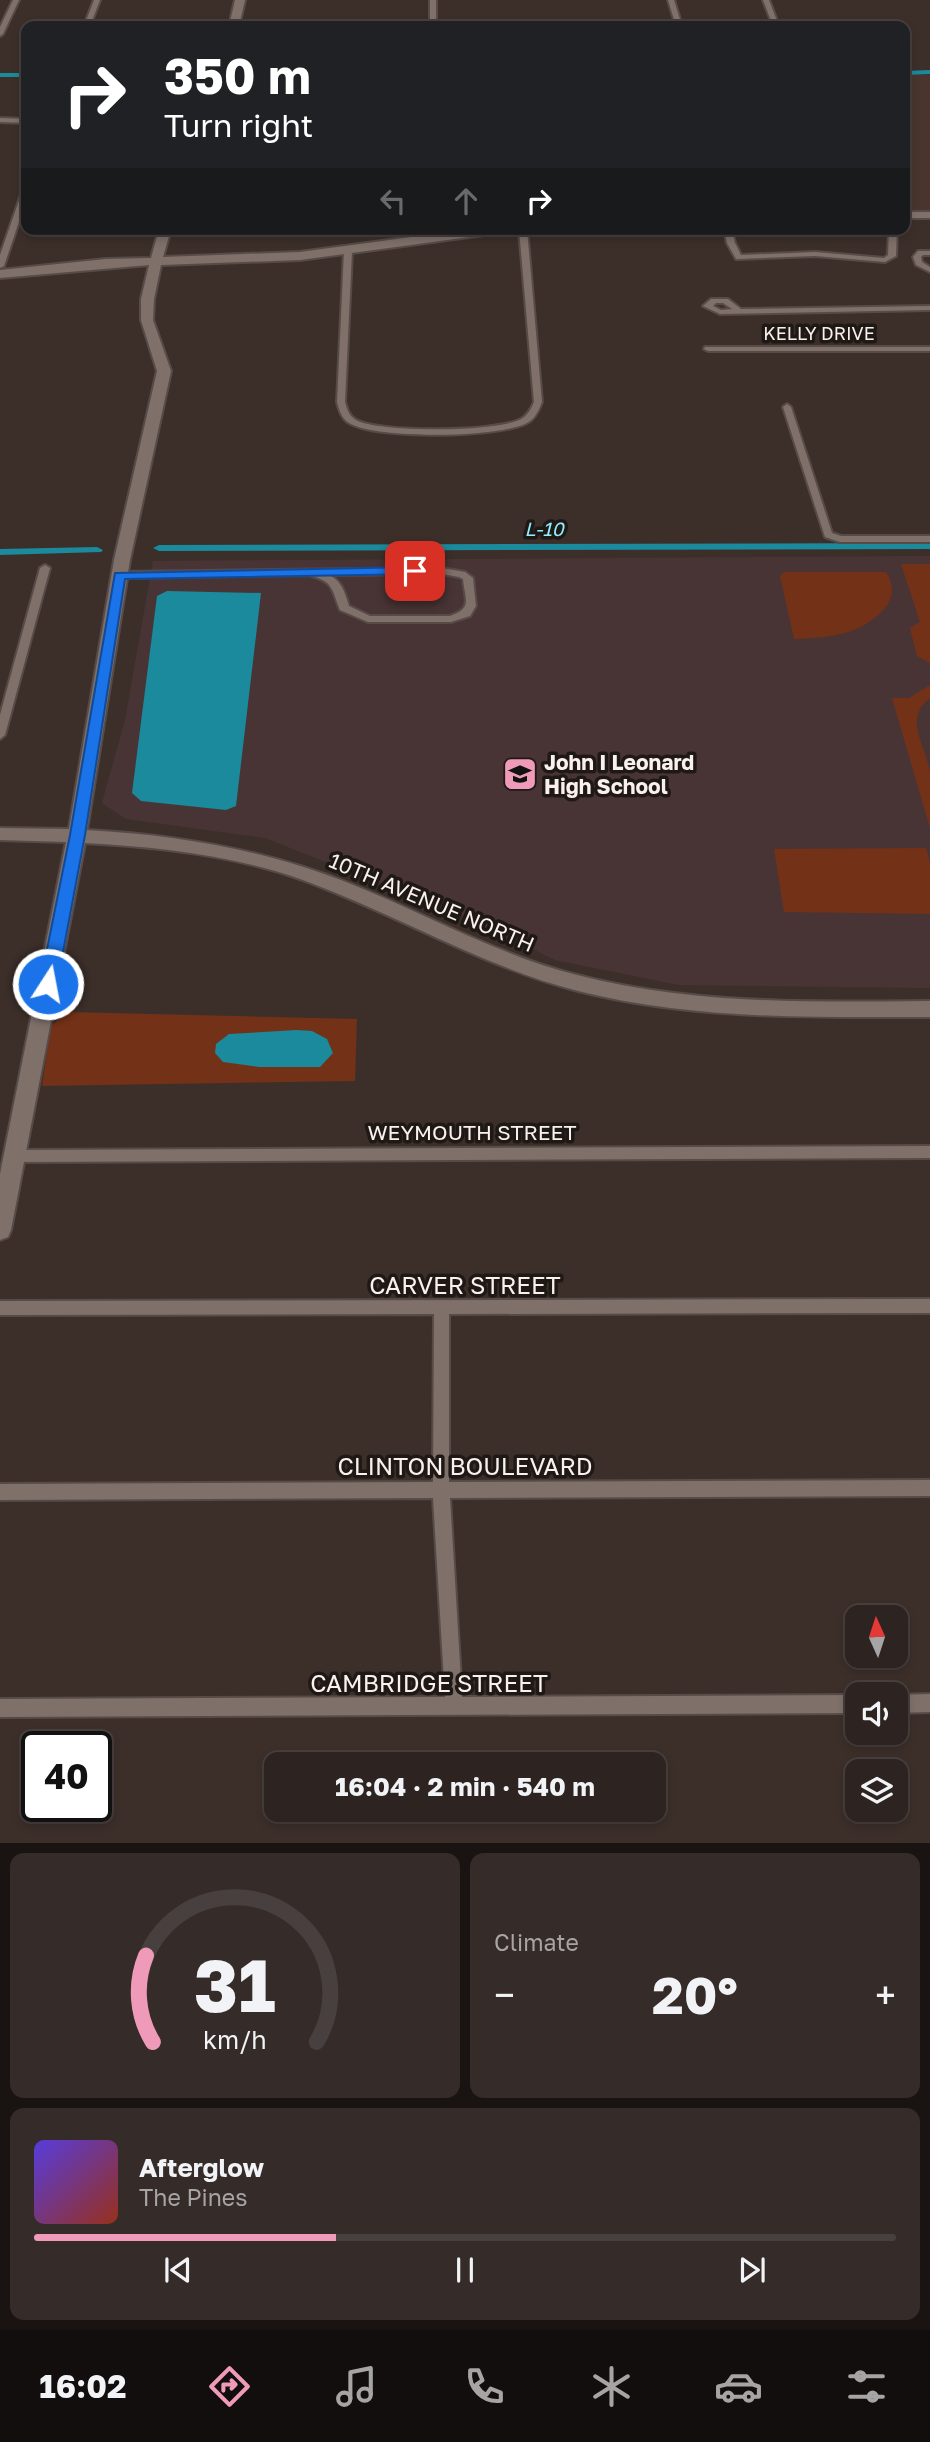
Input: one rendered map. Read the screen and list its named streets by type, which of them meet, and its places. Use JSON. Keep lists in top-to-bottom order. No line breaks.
{"streets":{"street":["KELLY DRIVE","10TH AVENUE NORTH","WEYMOUTH STREET","CARVER STREET","CLINTON BOULEVARD","CAMBRIDGE STREET"]},"water":["L-10"],"places":{"school or university":["John I Leonard High School"]},"north":"top","page":{"turn":["350 m","Turn right"],"limit":"40","trip":"16:04 · 2 min · 540 m","tile":"Climate","heat":["−","20°","+"],"song":["Afterglow","The Pines"],"tabs":"16:02","gauge":["31","km/h"]}}
